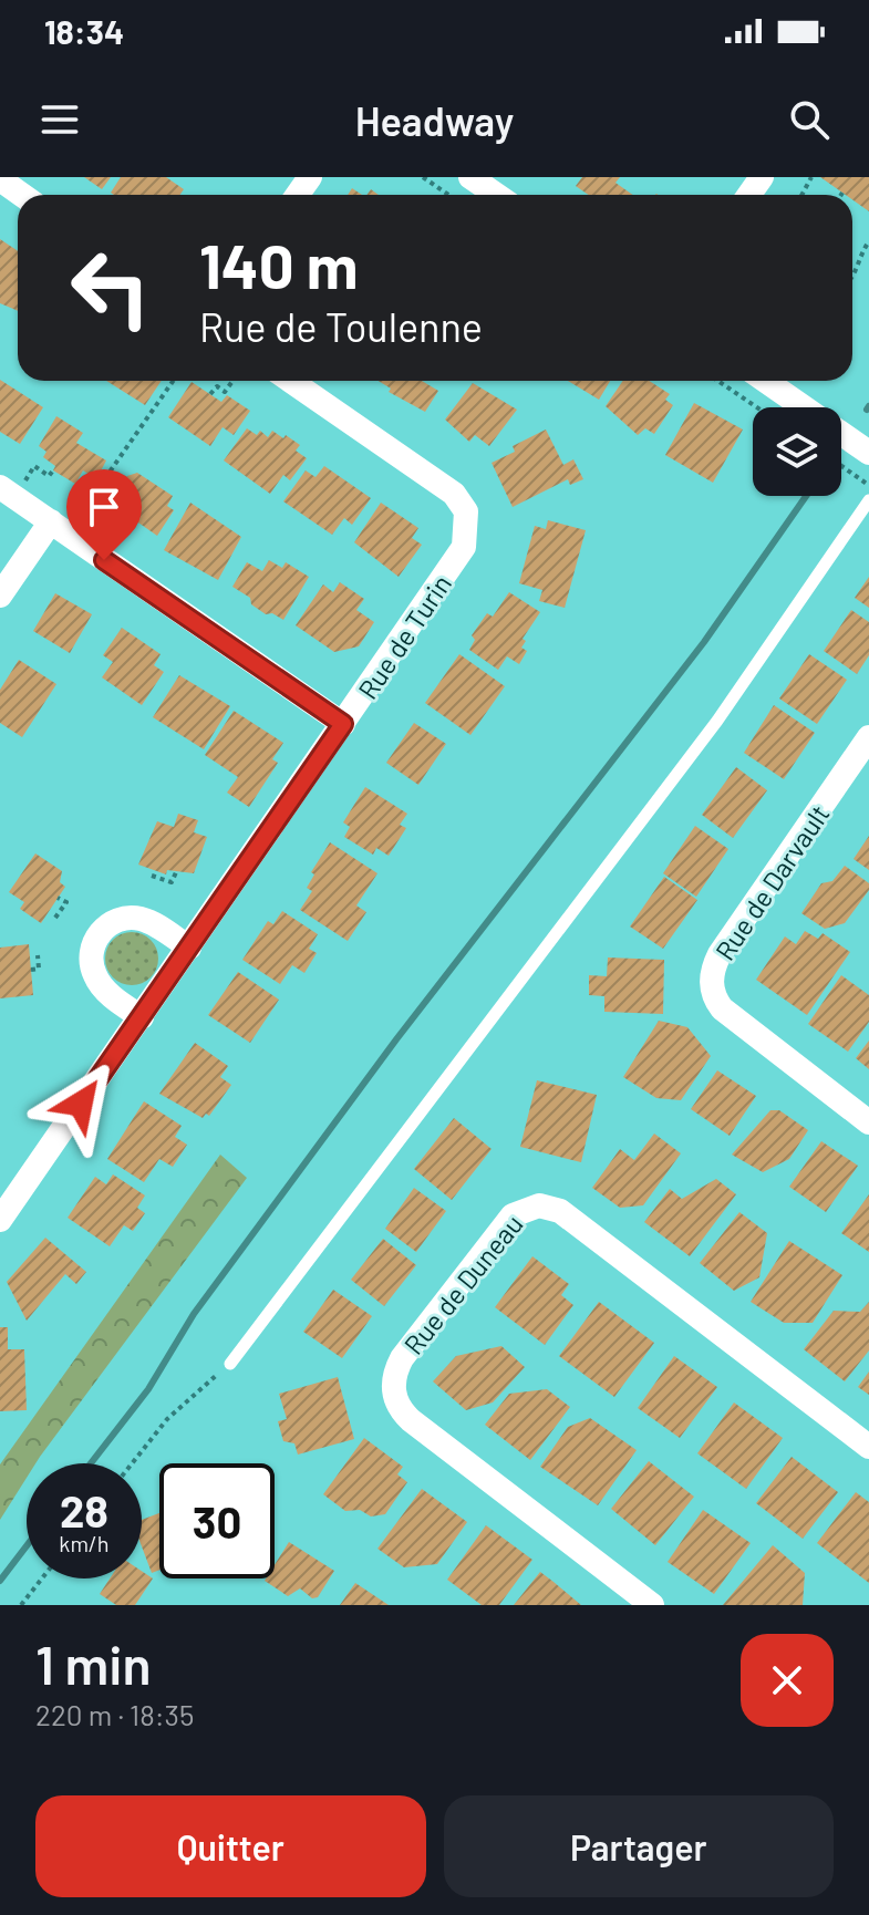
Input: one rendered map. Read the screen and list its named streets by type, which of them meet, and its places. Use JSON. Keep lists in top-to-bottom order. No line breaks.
{"streets":{"street":["Rue de Turin","Rue de Darvault","Rue de Duneau"]},"page":{"status":"18:34","header":"Headway","turn":["140 m","Rue de Toulenne"],"speed":"28 km/h","limit":"30","heading":["1 min","220 m · 18:35"],"buttons":["Quitter","Partager"]}}
